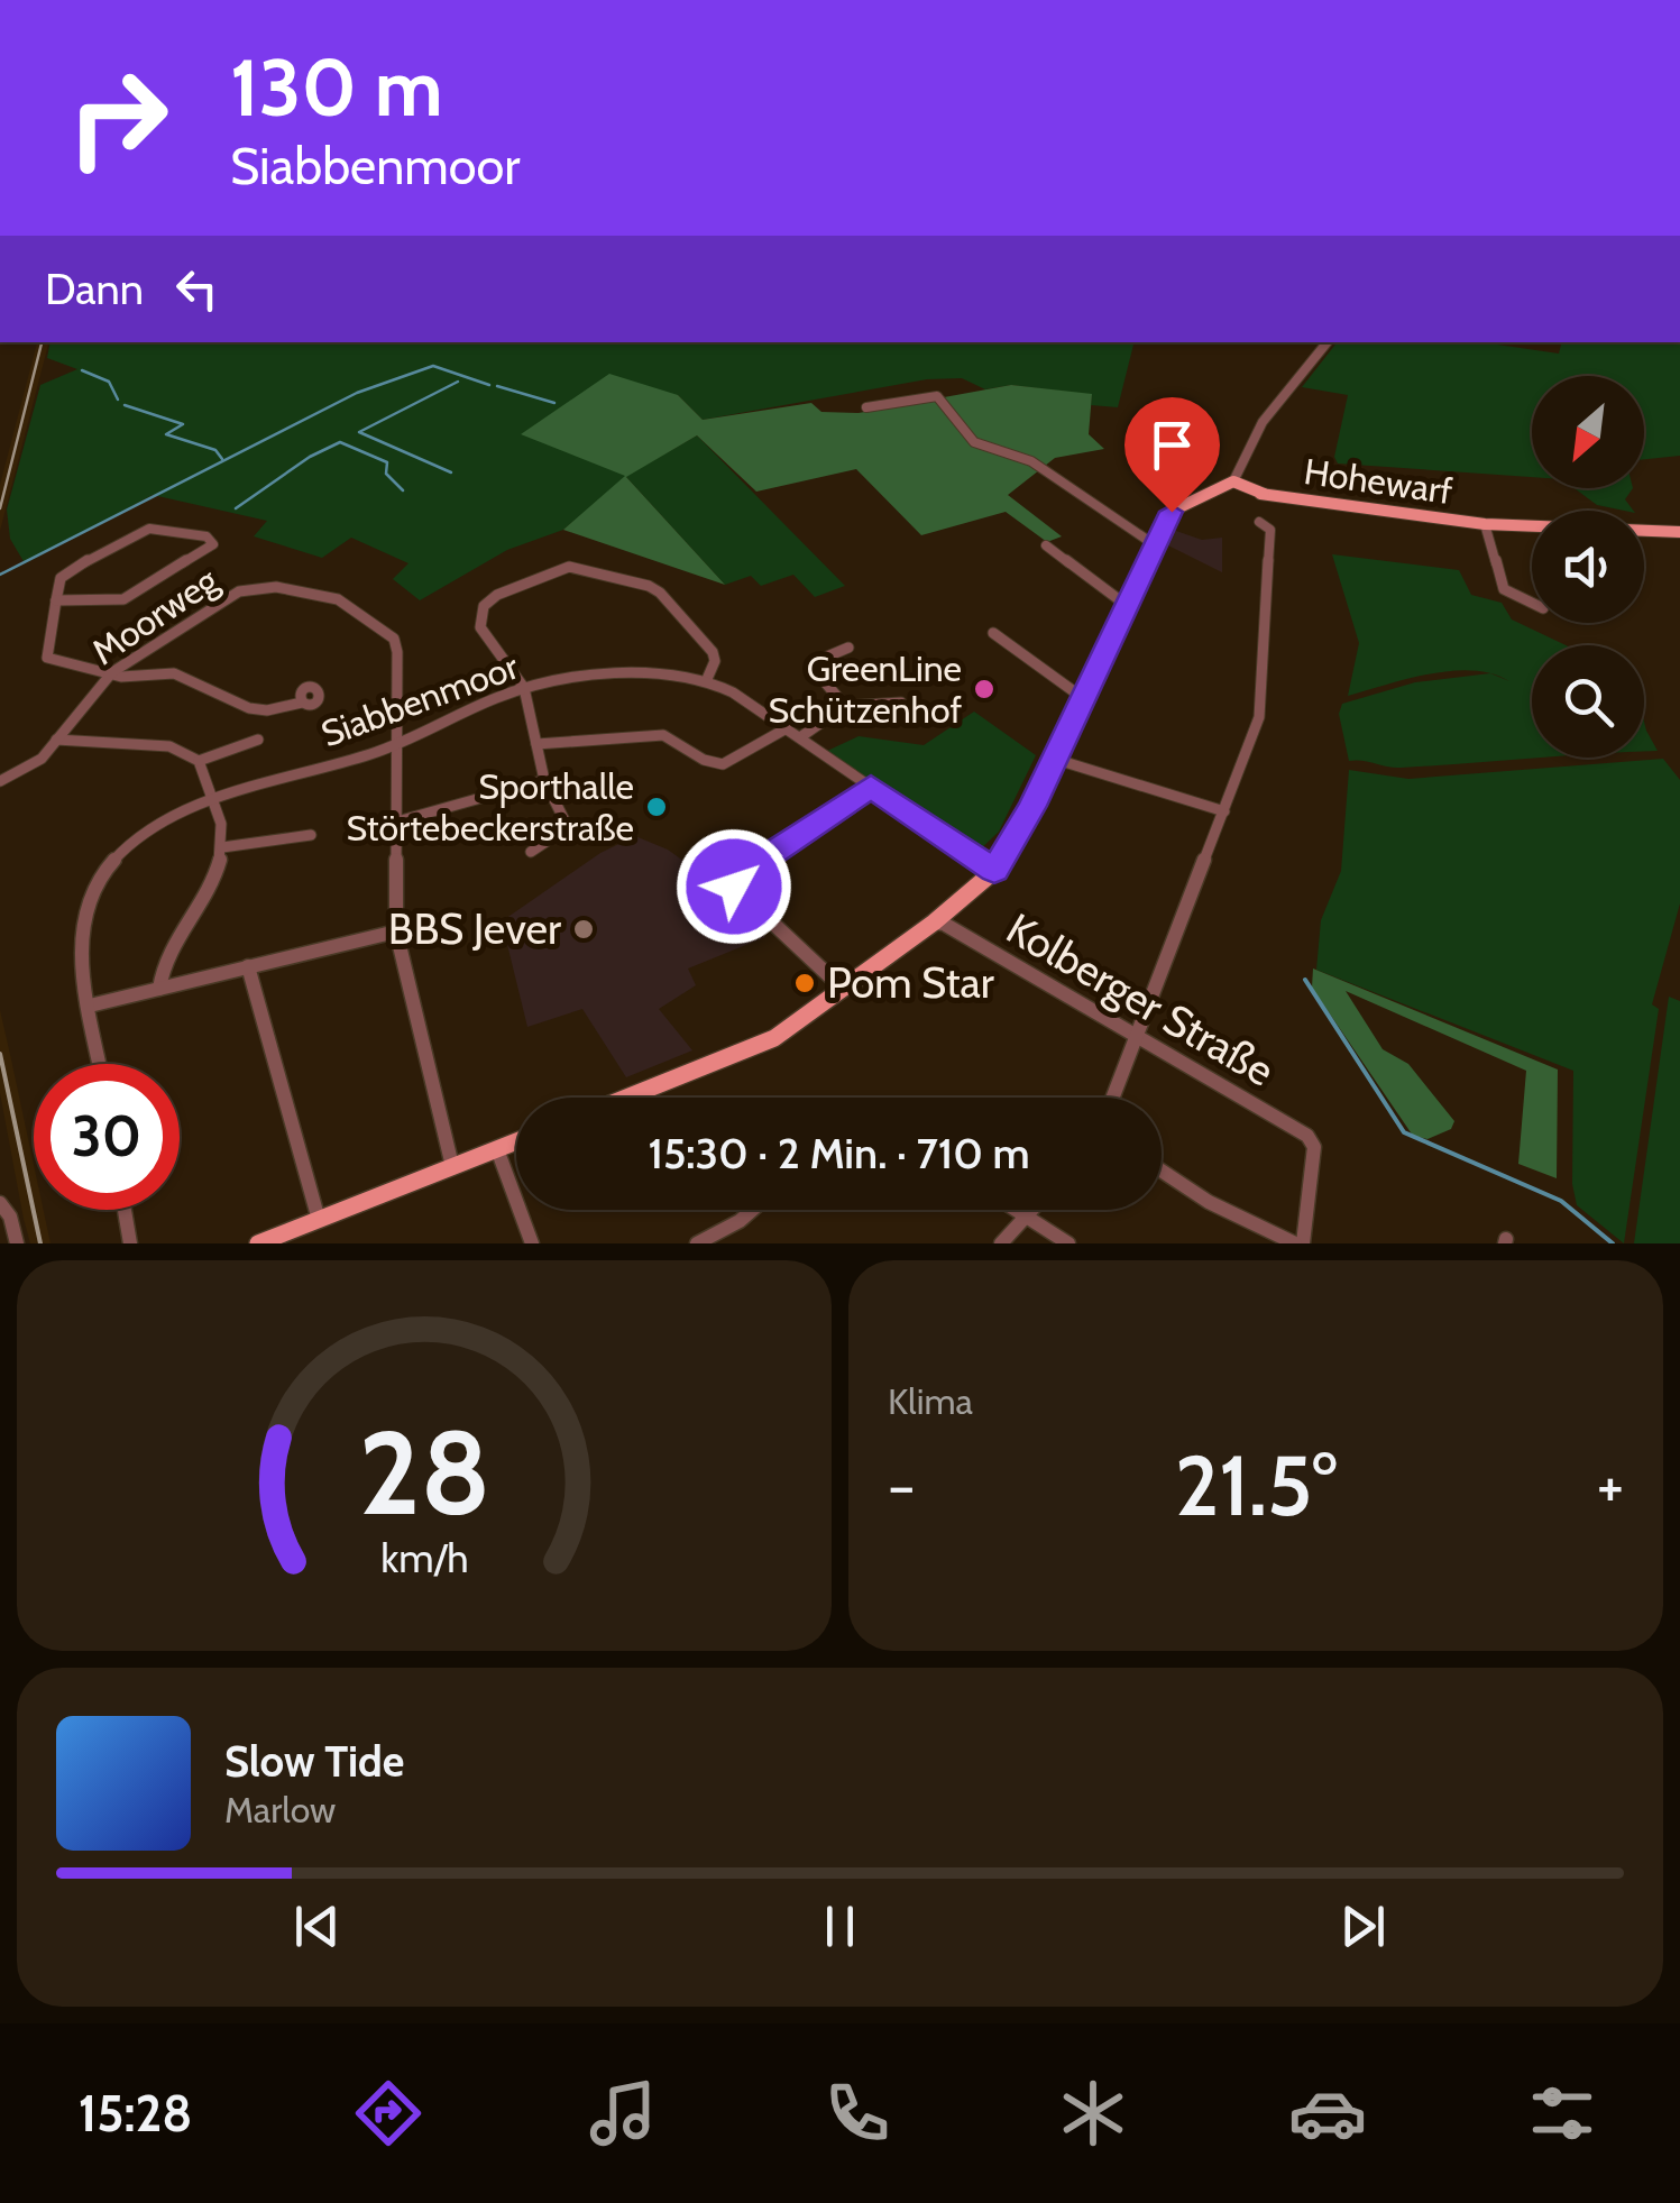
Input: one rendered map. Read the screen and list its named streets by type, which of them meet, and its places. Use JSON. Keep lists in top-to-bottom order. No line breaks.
{"streets":{"main road":["Hohewarf"],"street":["Moorweg","Siabbenmoor","Kolberger Straße"]},"crossings":[["Moorweg","Siabbenmoor"]],"places":["GreenLine Schützenhof","Sporthalle Störtebeckerstraße","BBS Jever","Pom Star"],"north":"bottom left","page":{"turn":["130 m","Siabbenmoor"],"then":"Dann","limit":"30","trip":"15:30 · 2 Min. · 710 m","tile":"Klima","heat":["−","21.5°","+"],"song":["Slow Tide","Marlow"],"tabs":"15:28","gauge":["28","km/h"]}}
